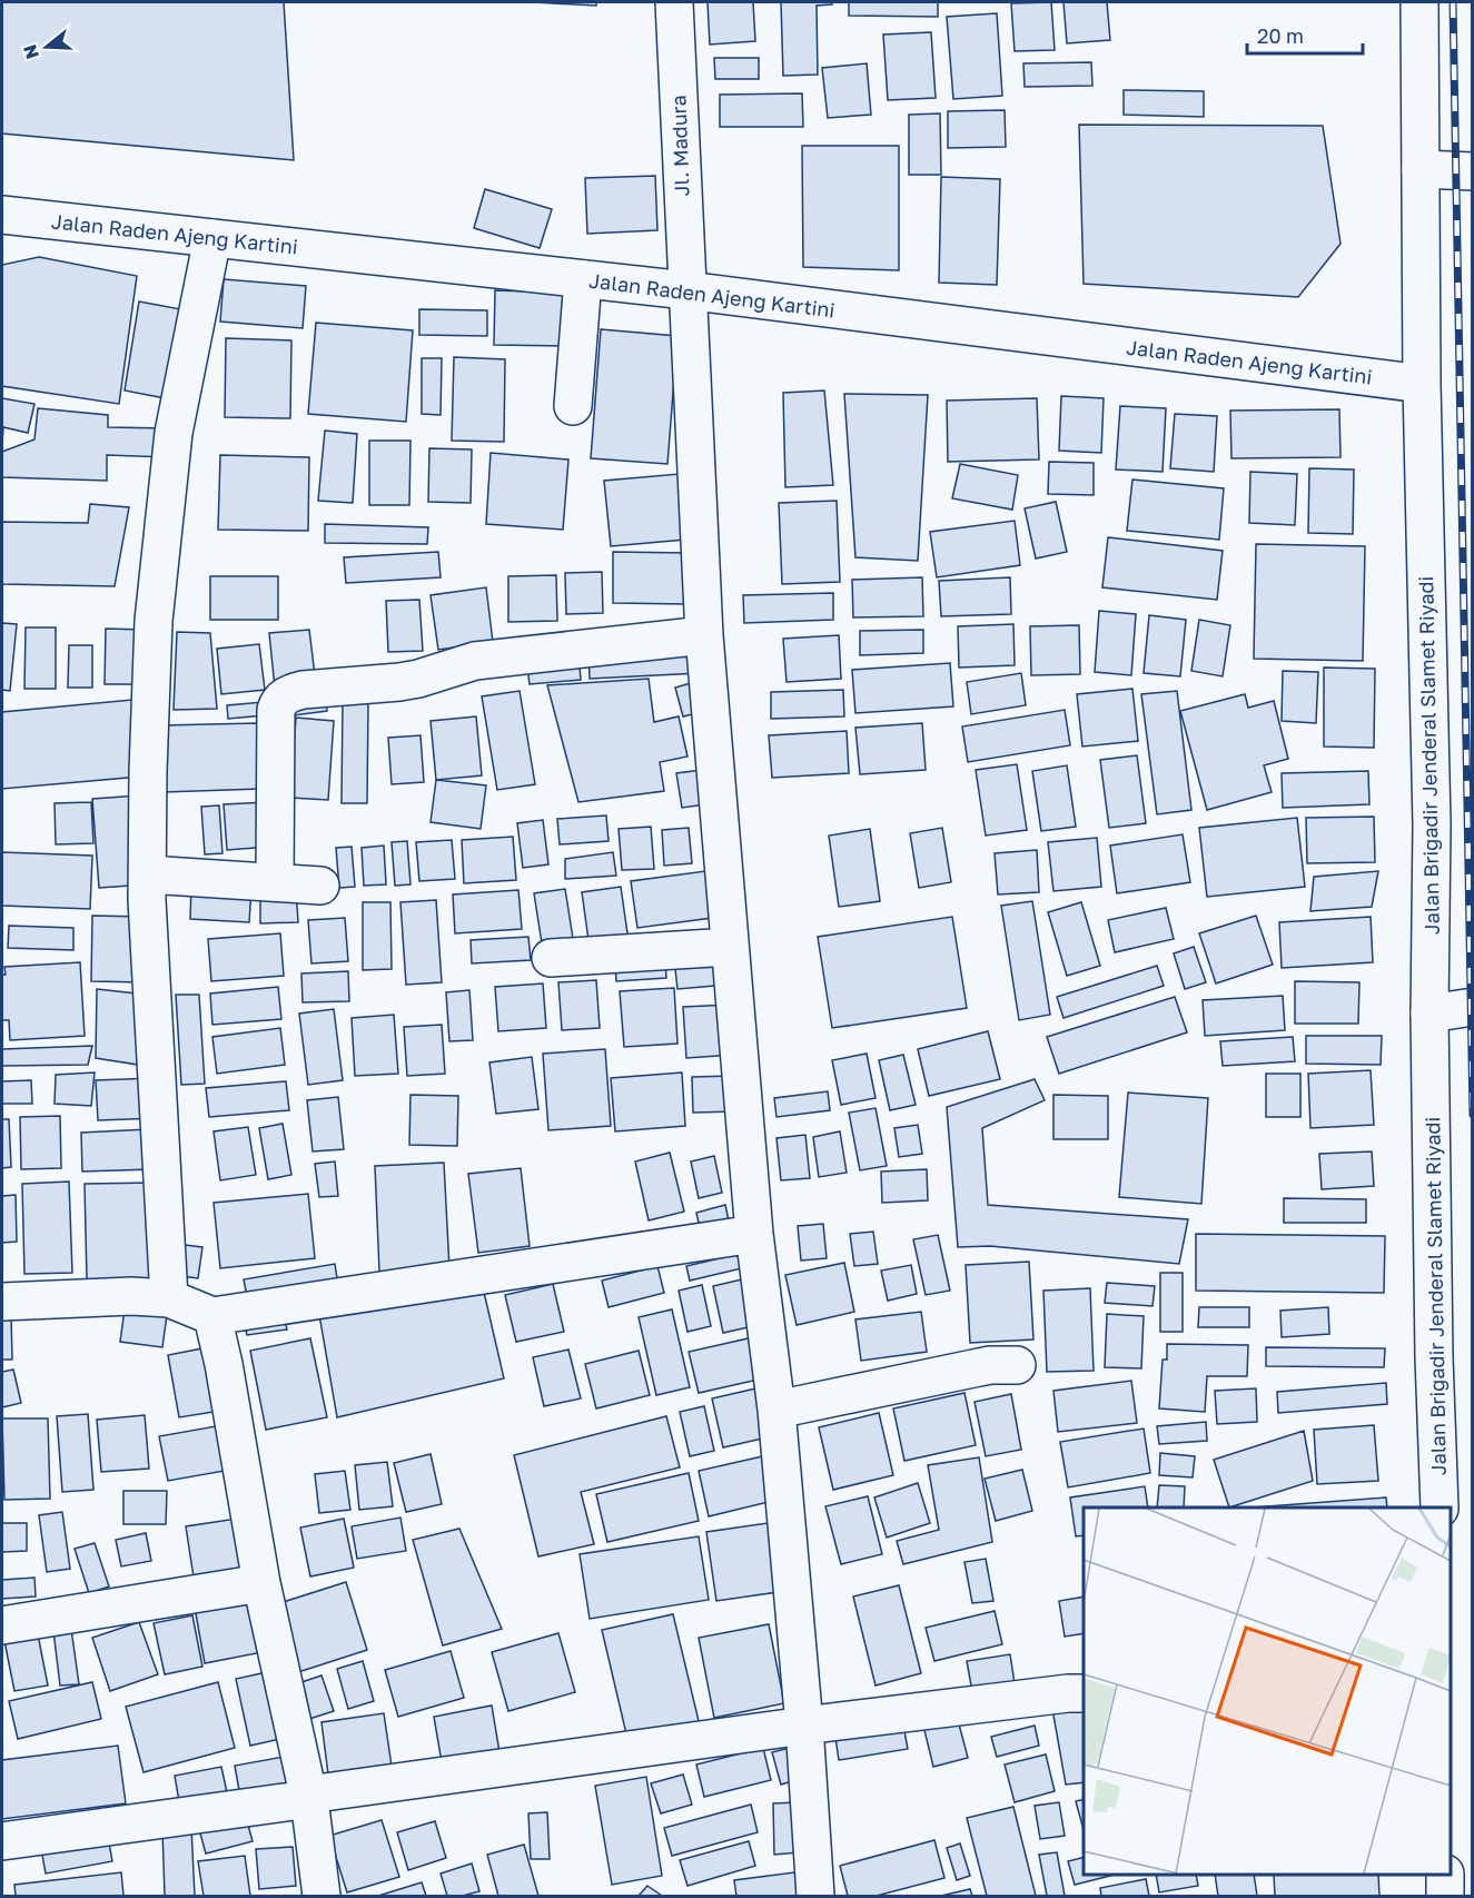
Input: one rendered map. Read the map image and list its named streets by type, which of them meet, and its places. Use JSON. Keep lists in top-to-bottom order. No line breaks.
{"streets":{"street":["Jl. Madura","Jalan Raden Ajeng Kartini","Jalan Brigadir Jenderal Slamet Riyadi"]},"crossings":[["Jl. Madura","Jalan Raden Ajeng Kartini"],["Jalan Raden Ajeng Kartini","Jalan Brigadir Jenderal Slamet Riyadi"]],"scale_bar":"20 m","north":"left"}
